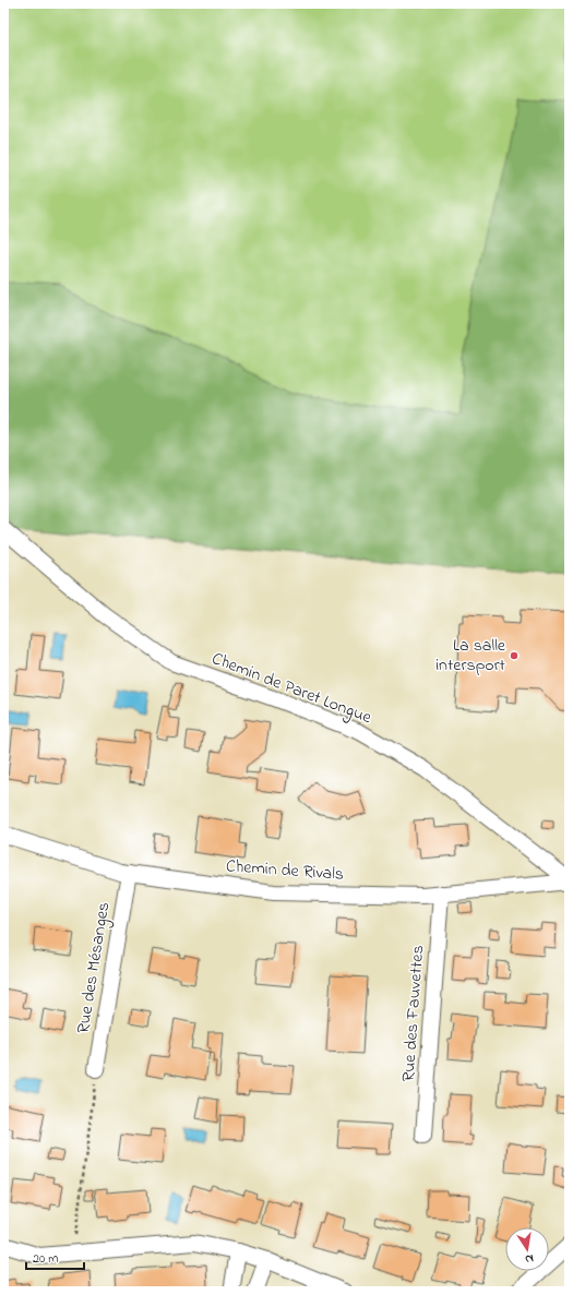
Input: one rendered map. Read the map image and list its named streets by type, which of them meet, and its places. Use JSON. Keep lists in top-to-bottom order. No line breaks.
{"streets":{"street":["Chemin de Paret Longue","Chemin de Rivals","Rue des Mésanges","Rue des Fauvettes"]},"crossings":[["Chemin de Paret Longue","Chemin de Rivals"],["Chemin de Rivals","Rue des Mésanges"],["Chemin de Rivals","Rue des Fauvettes"]],"places":["La salle intersport"],"scale_bar":"20 m","north":"bottom"}
